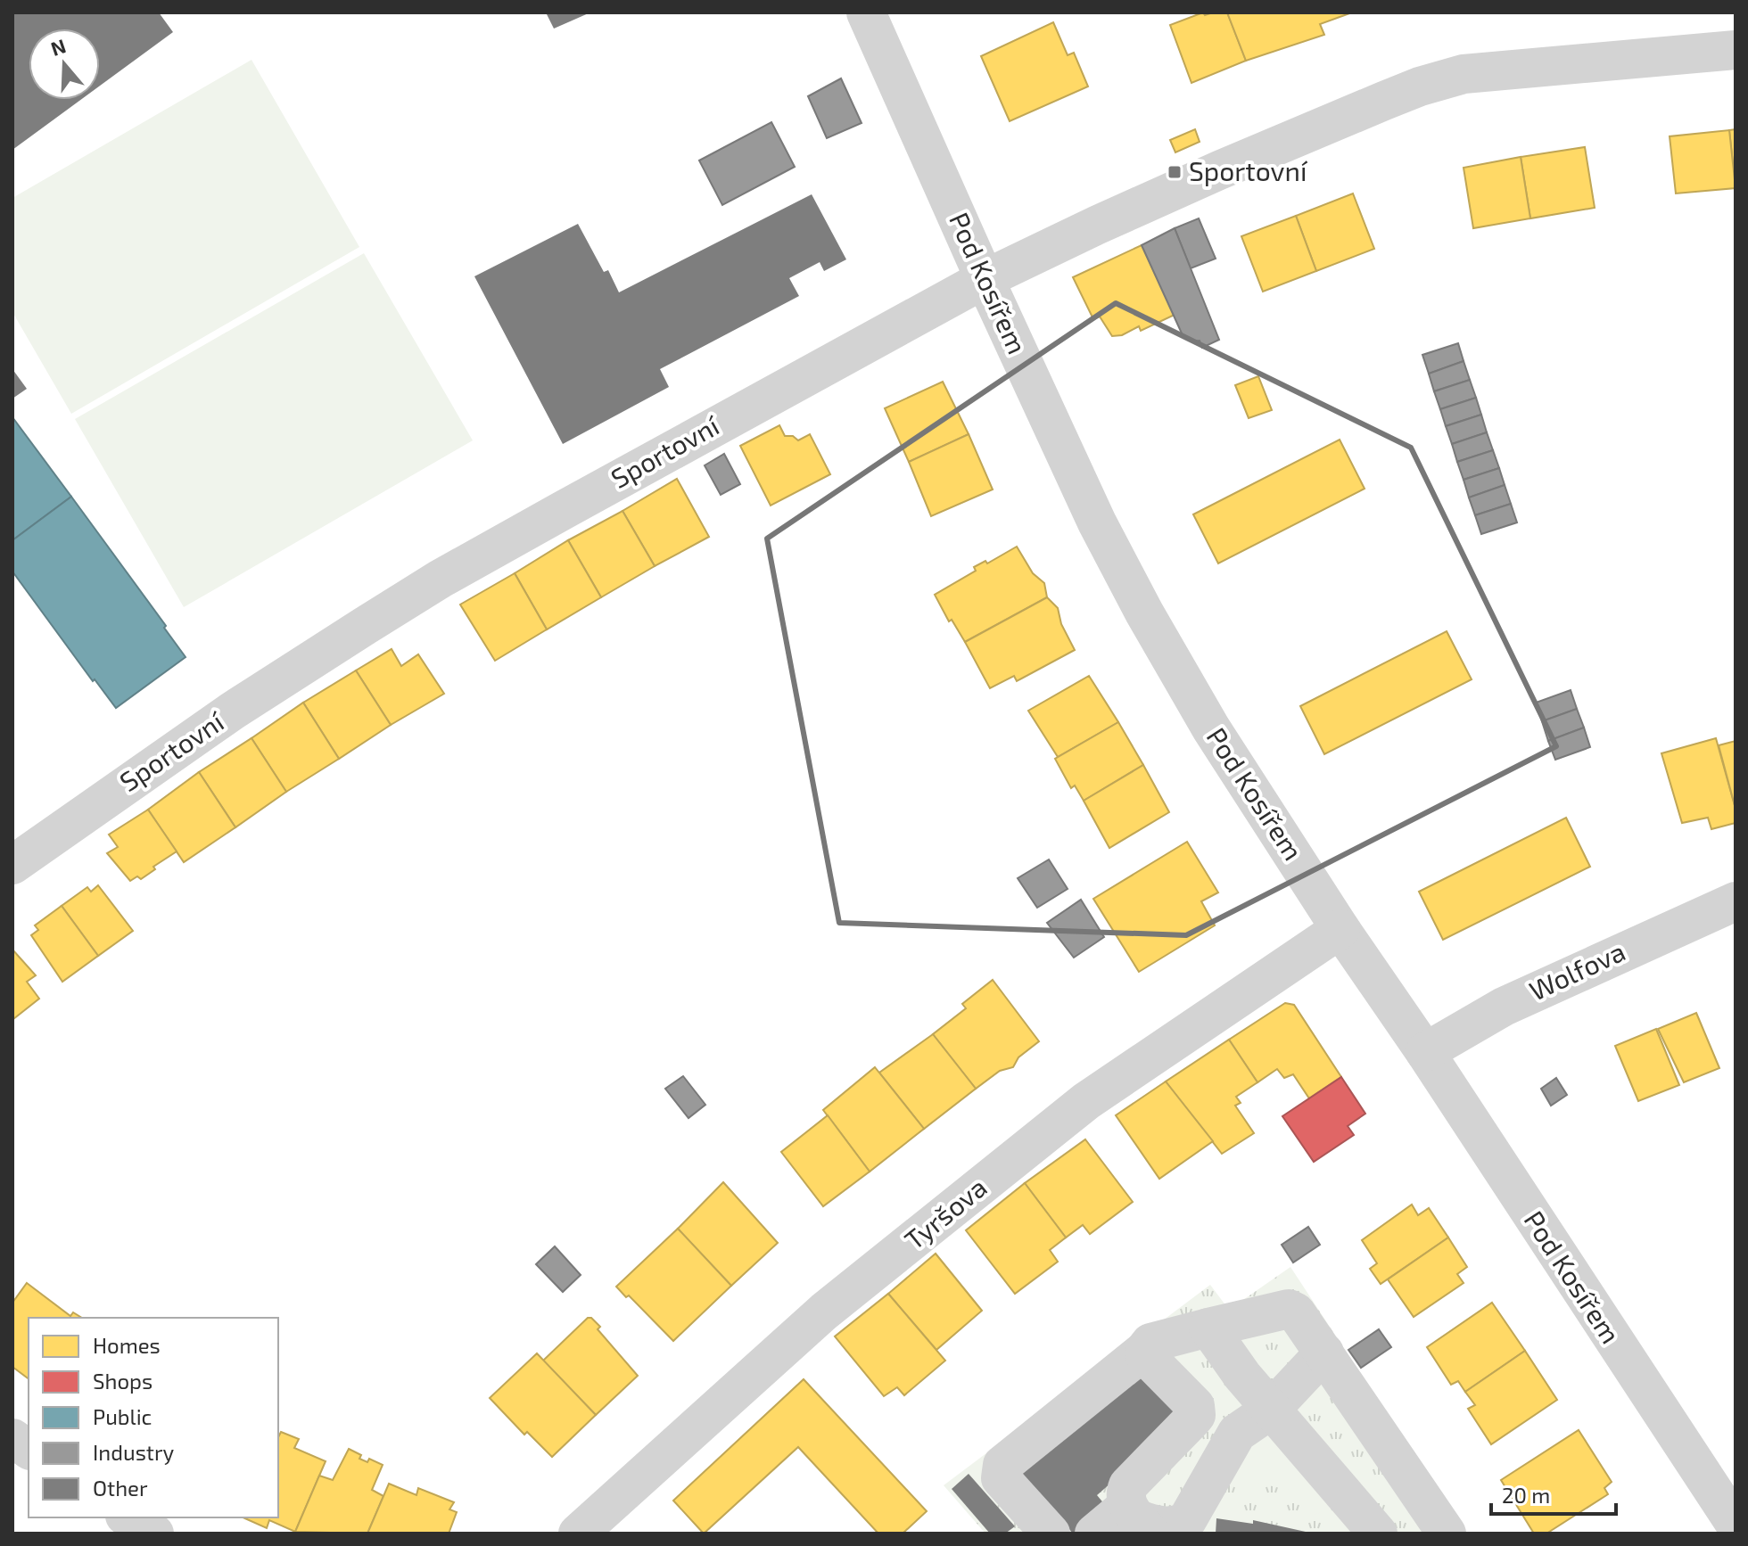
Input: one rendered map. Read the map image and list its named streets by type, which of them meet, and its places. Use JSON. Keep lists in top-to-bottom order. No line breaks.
{"streets":{"street":["Pod Kosířem","Sportovní","Wolfova","Tyršova"]},"crossings":[["Pod Kosířem","Sportovní"],["Pod Kosířem","Wolfova"],["Pod Kosířem","Tyršova"]],"places":{"transit":["Sportovní"]},"legend":["Homes","Shops","Public","Industry","Other"],"scale_bar":"20 m","north":"top"}
